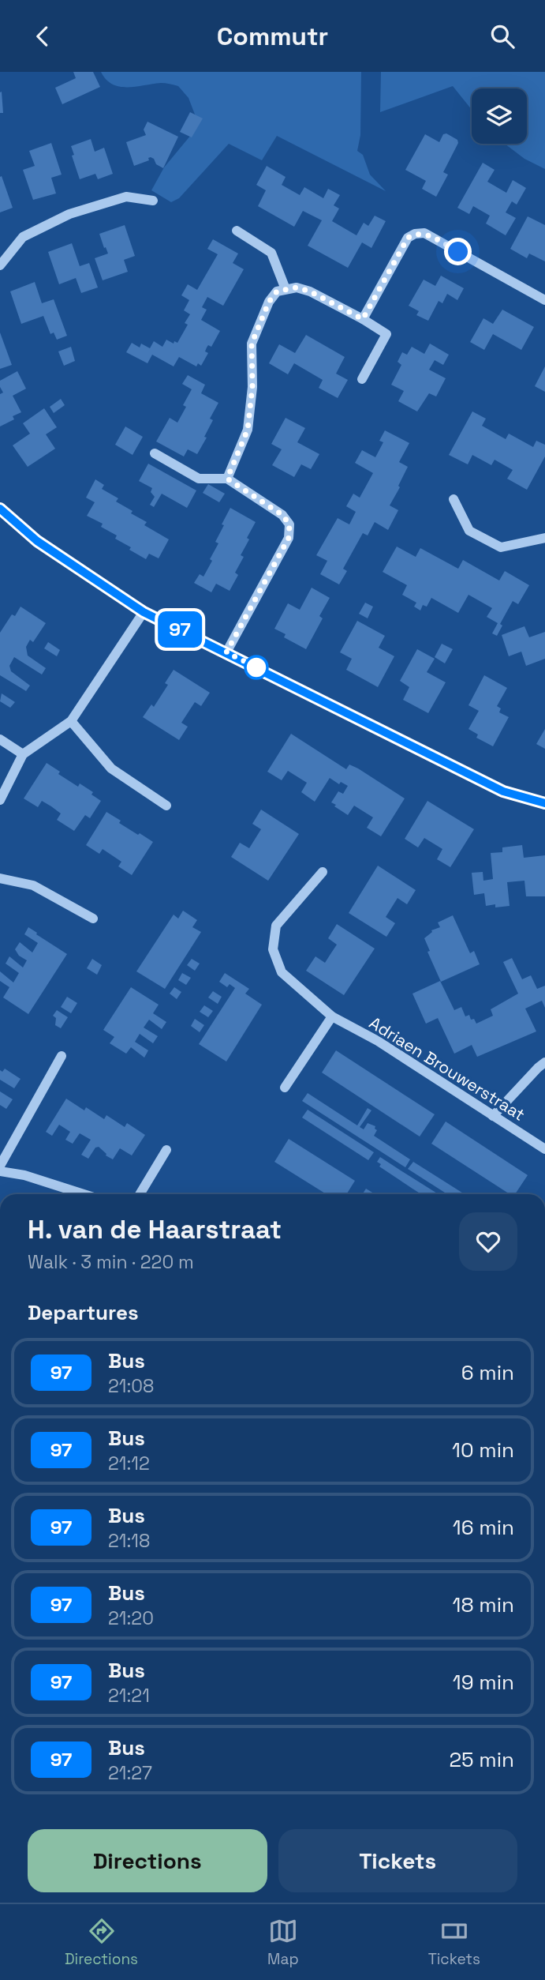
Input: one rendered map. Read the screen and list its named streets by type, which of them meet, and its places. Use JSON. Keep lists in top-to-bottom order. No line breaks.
{"streets":{"street":["Adriaen Brouwerstraat"]},"lines":["bus line 97"],"page":{"header":"Commutr","on_map":"97","heading":[["H. van de Haarstraat","Walk · 3 min · 220 m"],"Departures"],"list":[{"mark":"97","name":"Bus","note":"21:08","value":"6 min"},{"mark":"97","name":"Bus","note":"21:12","value":"10 min"},{"mark":"97","name":"Bus","note":"21:18","value":"16 min"},{"mark":"97","name":"Bus","note":"21:20","value":"18 min"},{"mark":"97","name":"Bus","note":"21:21","value":"19 min"},{"mark":"97","name":"Bus","note":"21:27","value":"25 min"}],"buttons":["Directions","Tickets"],"tabs":["Directions","Map","Tickets"]}}
